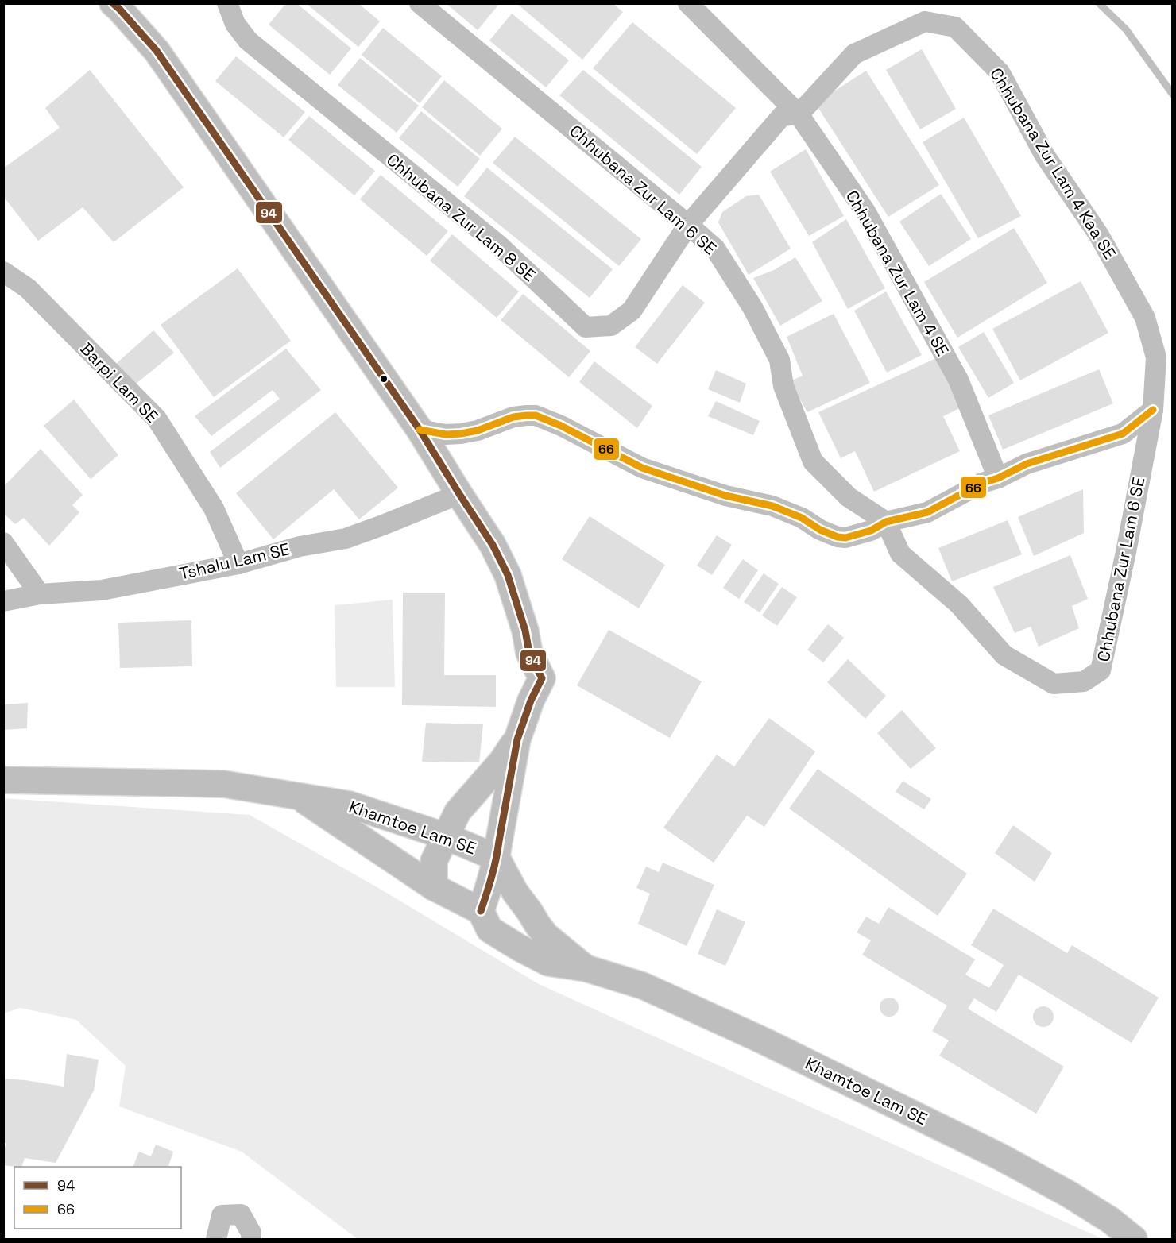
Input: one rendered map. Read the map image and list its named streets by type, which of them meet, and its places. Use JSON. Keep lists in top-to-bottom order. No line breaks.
{"streets":{"main road":["Khamtoe Lam SE"],"street":["Chhubana Zur Lam 4 Kaa SE","Chhubana Zur Lam 6 SE","Chhubana Zur Lam 8 SE","Chhubana Zur Lam 4 SE","Barpi Lam SE","Tshalu Lam SE"]},"crossings":[["Chhubana Zur Lam 4 Kaa SE","Chhubana Zur Lam 6 SE"],["Chhubana Zur Lam 4 Kaa SE","Chhubana Zur Lam 8 SE"],["Chhubana Zur Lam 4 Kaa SE","Chhubana Zur Lam 4 SE"],["Chhubana Zur Lam 6 SE","Chhubana Zur Lam 8 SE"],["Chhubana Zur Lam 8 SE","Chhubana Zur Lam 4 SE"],["Barpi Lam SE","Tshalu Lam SE"]],"lines":["transit line 94","transit line 66"],"legend":["94","66"]}
